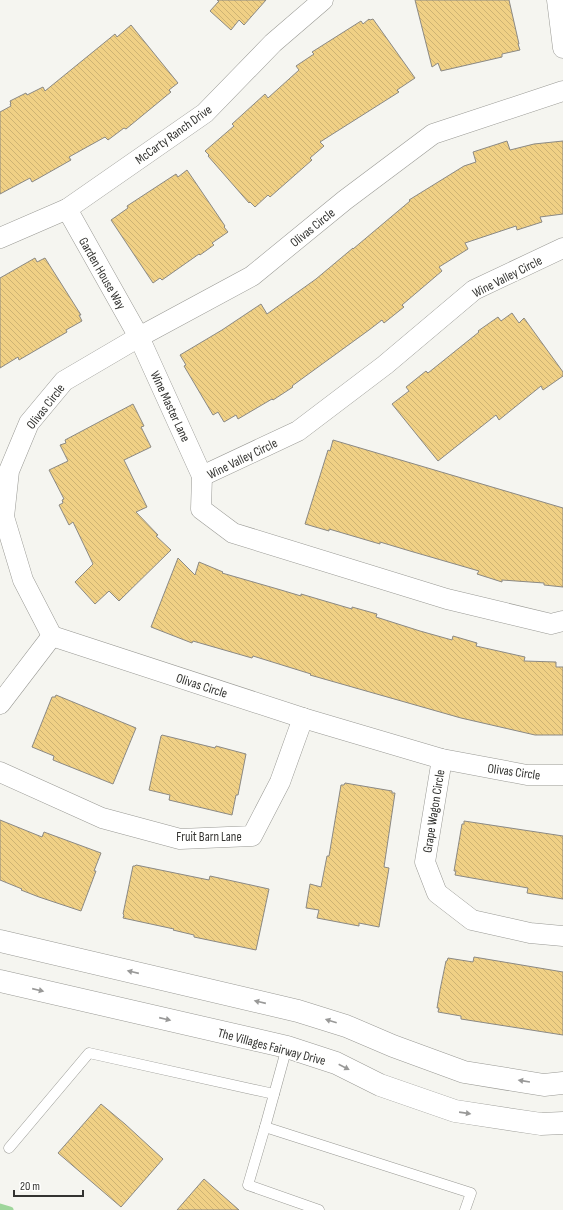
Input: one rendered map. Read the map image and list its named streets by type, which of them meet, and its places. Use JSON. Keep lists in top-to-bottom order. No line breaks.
{"streets":{"street":["McCarty Ranch Drive","Olivas Circle","Garden House Way","Wine Valley Circle","Wine Master Lane","Grape Wagon Circle","Fruit Barn Lane","The Villages Fairway Drive"]},"crossings":[["McCarty Ranch Drive","Garden House Way"],["Olivas Circle","Garden House Way"],["Olivas Circle","Wine Master Lane"],["Olivas Circle","Grape Wagon Circle"],["Olivas Circle","Fruit Barn Lane"],["Garden House Way","Wine Master Lane"],["Wine Valley Circle","Wine Master Lane"]],"scale_bar":"20 m"}
